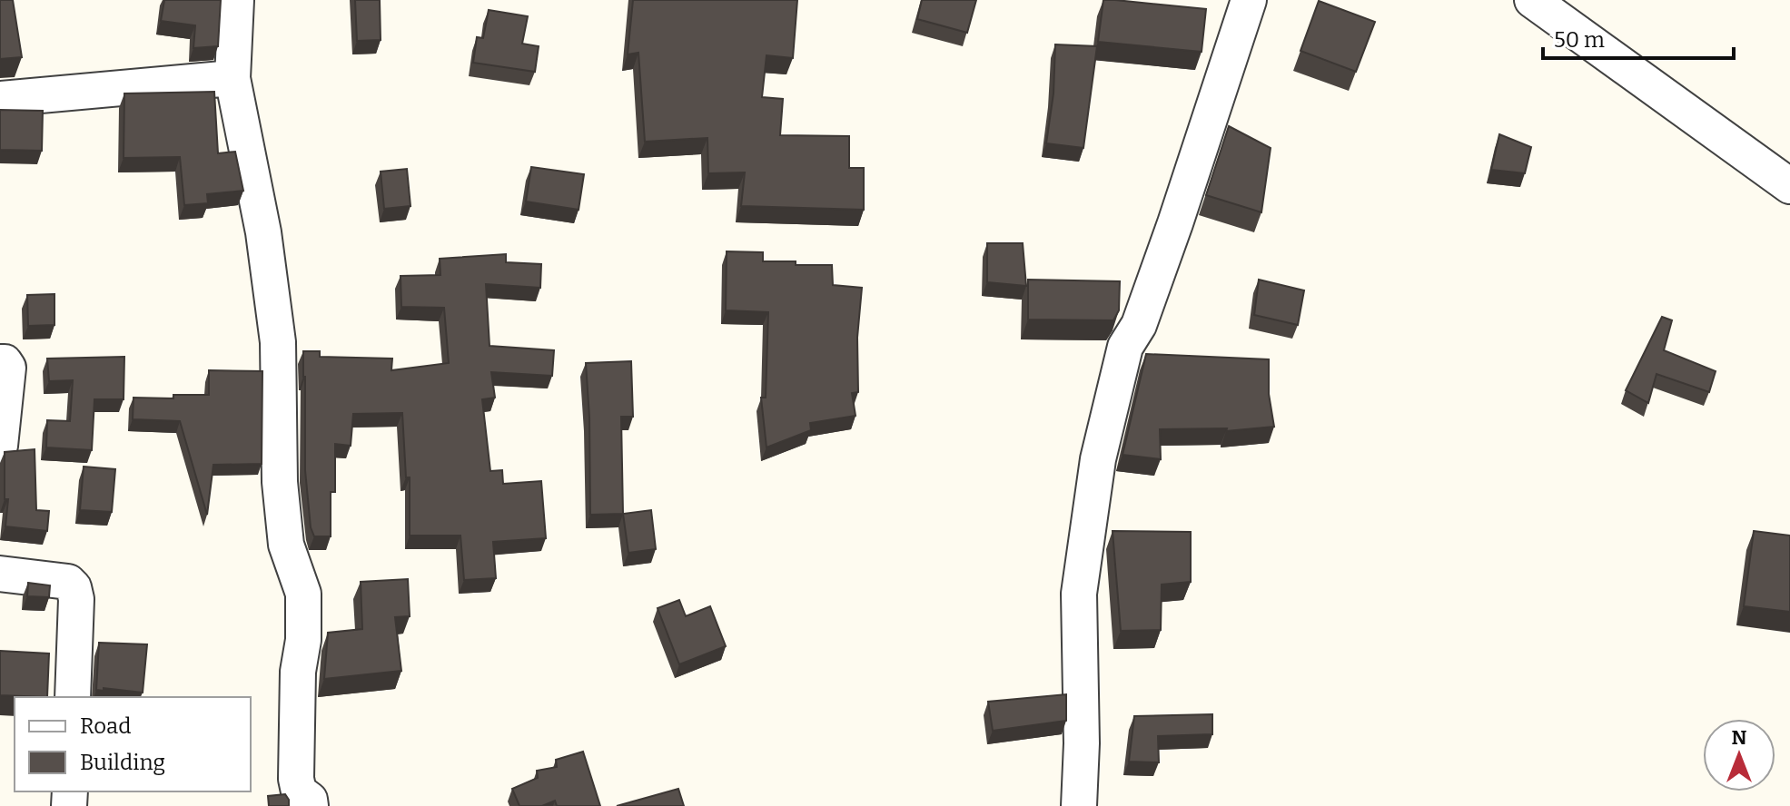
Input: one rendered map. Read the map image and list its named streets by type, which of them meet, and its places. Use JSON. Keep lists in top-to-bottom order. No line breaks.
{"legend":["Road","Building"],"scale_bar":"50 m","north":"top"}
